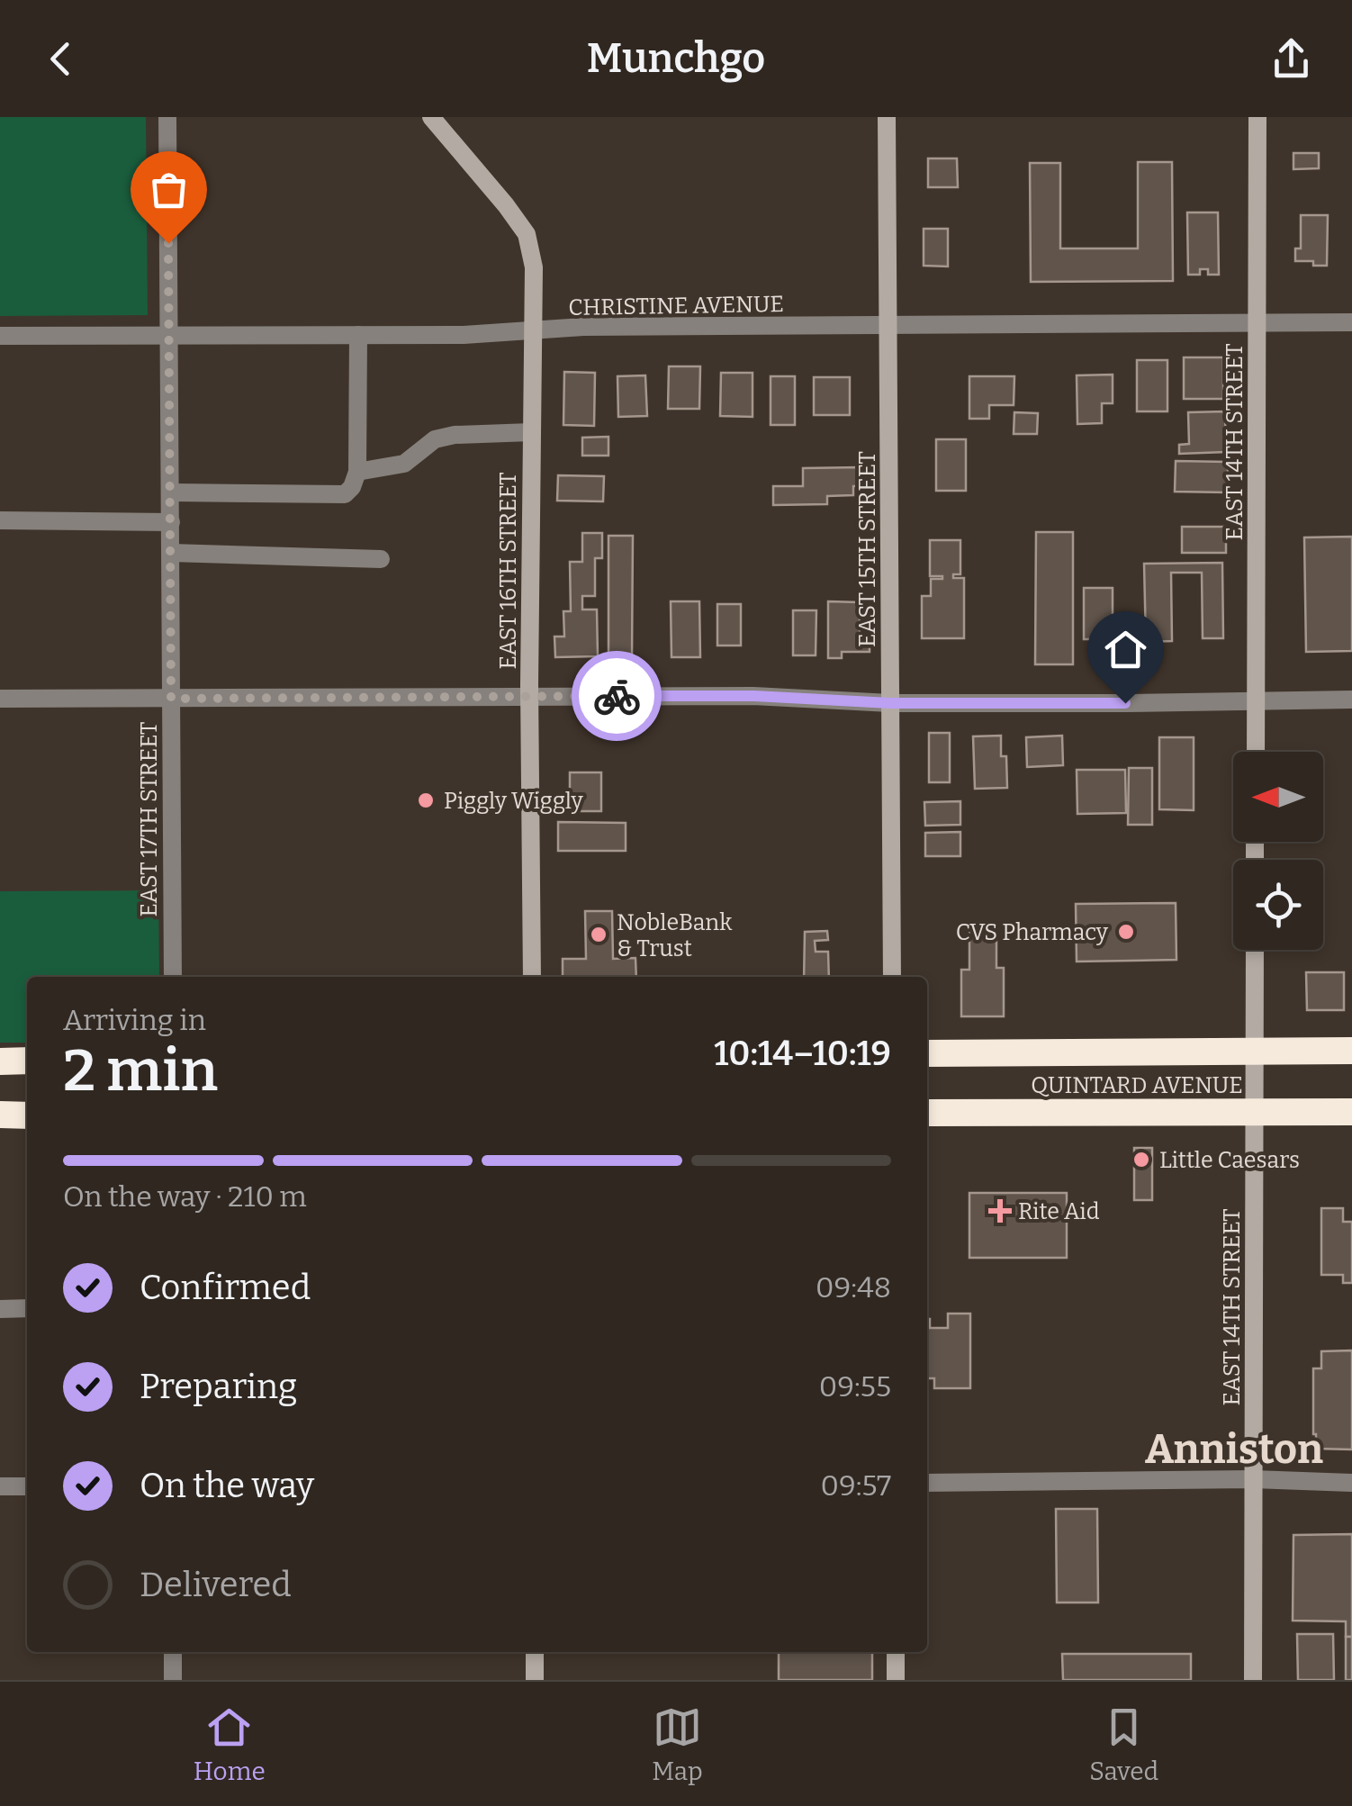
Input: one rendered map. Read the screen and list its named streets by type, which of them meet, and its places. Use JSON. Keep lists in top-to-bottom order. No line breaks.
{"streets":{"highway":["QUINTARD AVENUE"],"street":["CHRISTINE AVENUE","EAST 14TH STREET","EAST 15TH STREET","EAST 16TH STREET","EAST 17TH STREET"]},"crossings":[["CHRISTINE AVENUE","EAST 14TH STREET"],["CHRISTINE AVENUE","EAST 15TH STREET"],["CHRISTINE AVENUE","EAST 16TH STREET"],["CHRISTINE AVENUE","EAST 17TH STREET"],["EAST 14TH STREET","QUINTARD AVENUE"]],"districts":["Anniston"],"places":{"other":["Piggly Wiggly","CVS Pharmacy","NobleBank & Trust","Little Caesars"],"health":["Rite Aid"]},"north":"left","page":{"header":"Munchgo","heading":["2 min","Arriving in","10:14–10:19"],"bar":"On the way · 210 m","list":[["Confirmed","09:48"],["Preparing","09:55"],["On the way","09:57"],"Delivered"],"tabs":["Home","Map","Saved"]}}
